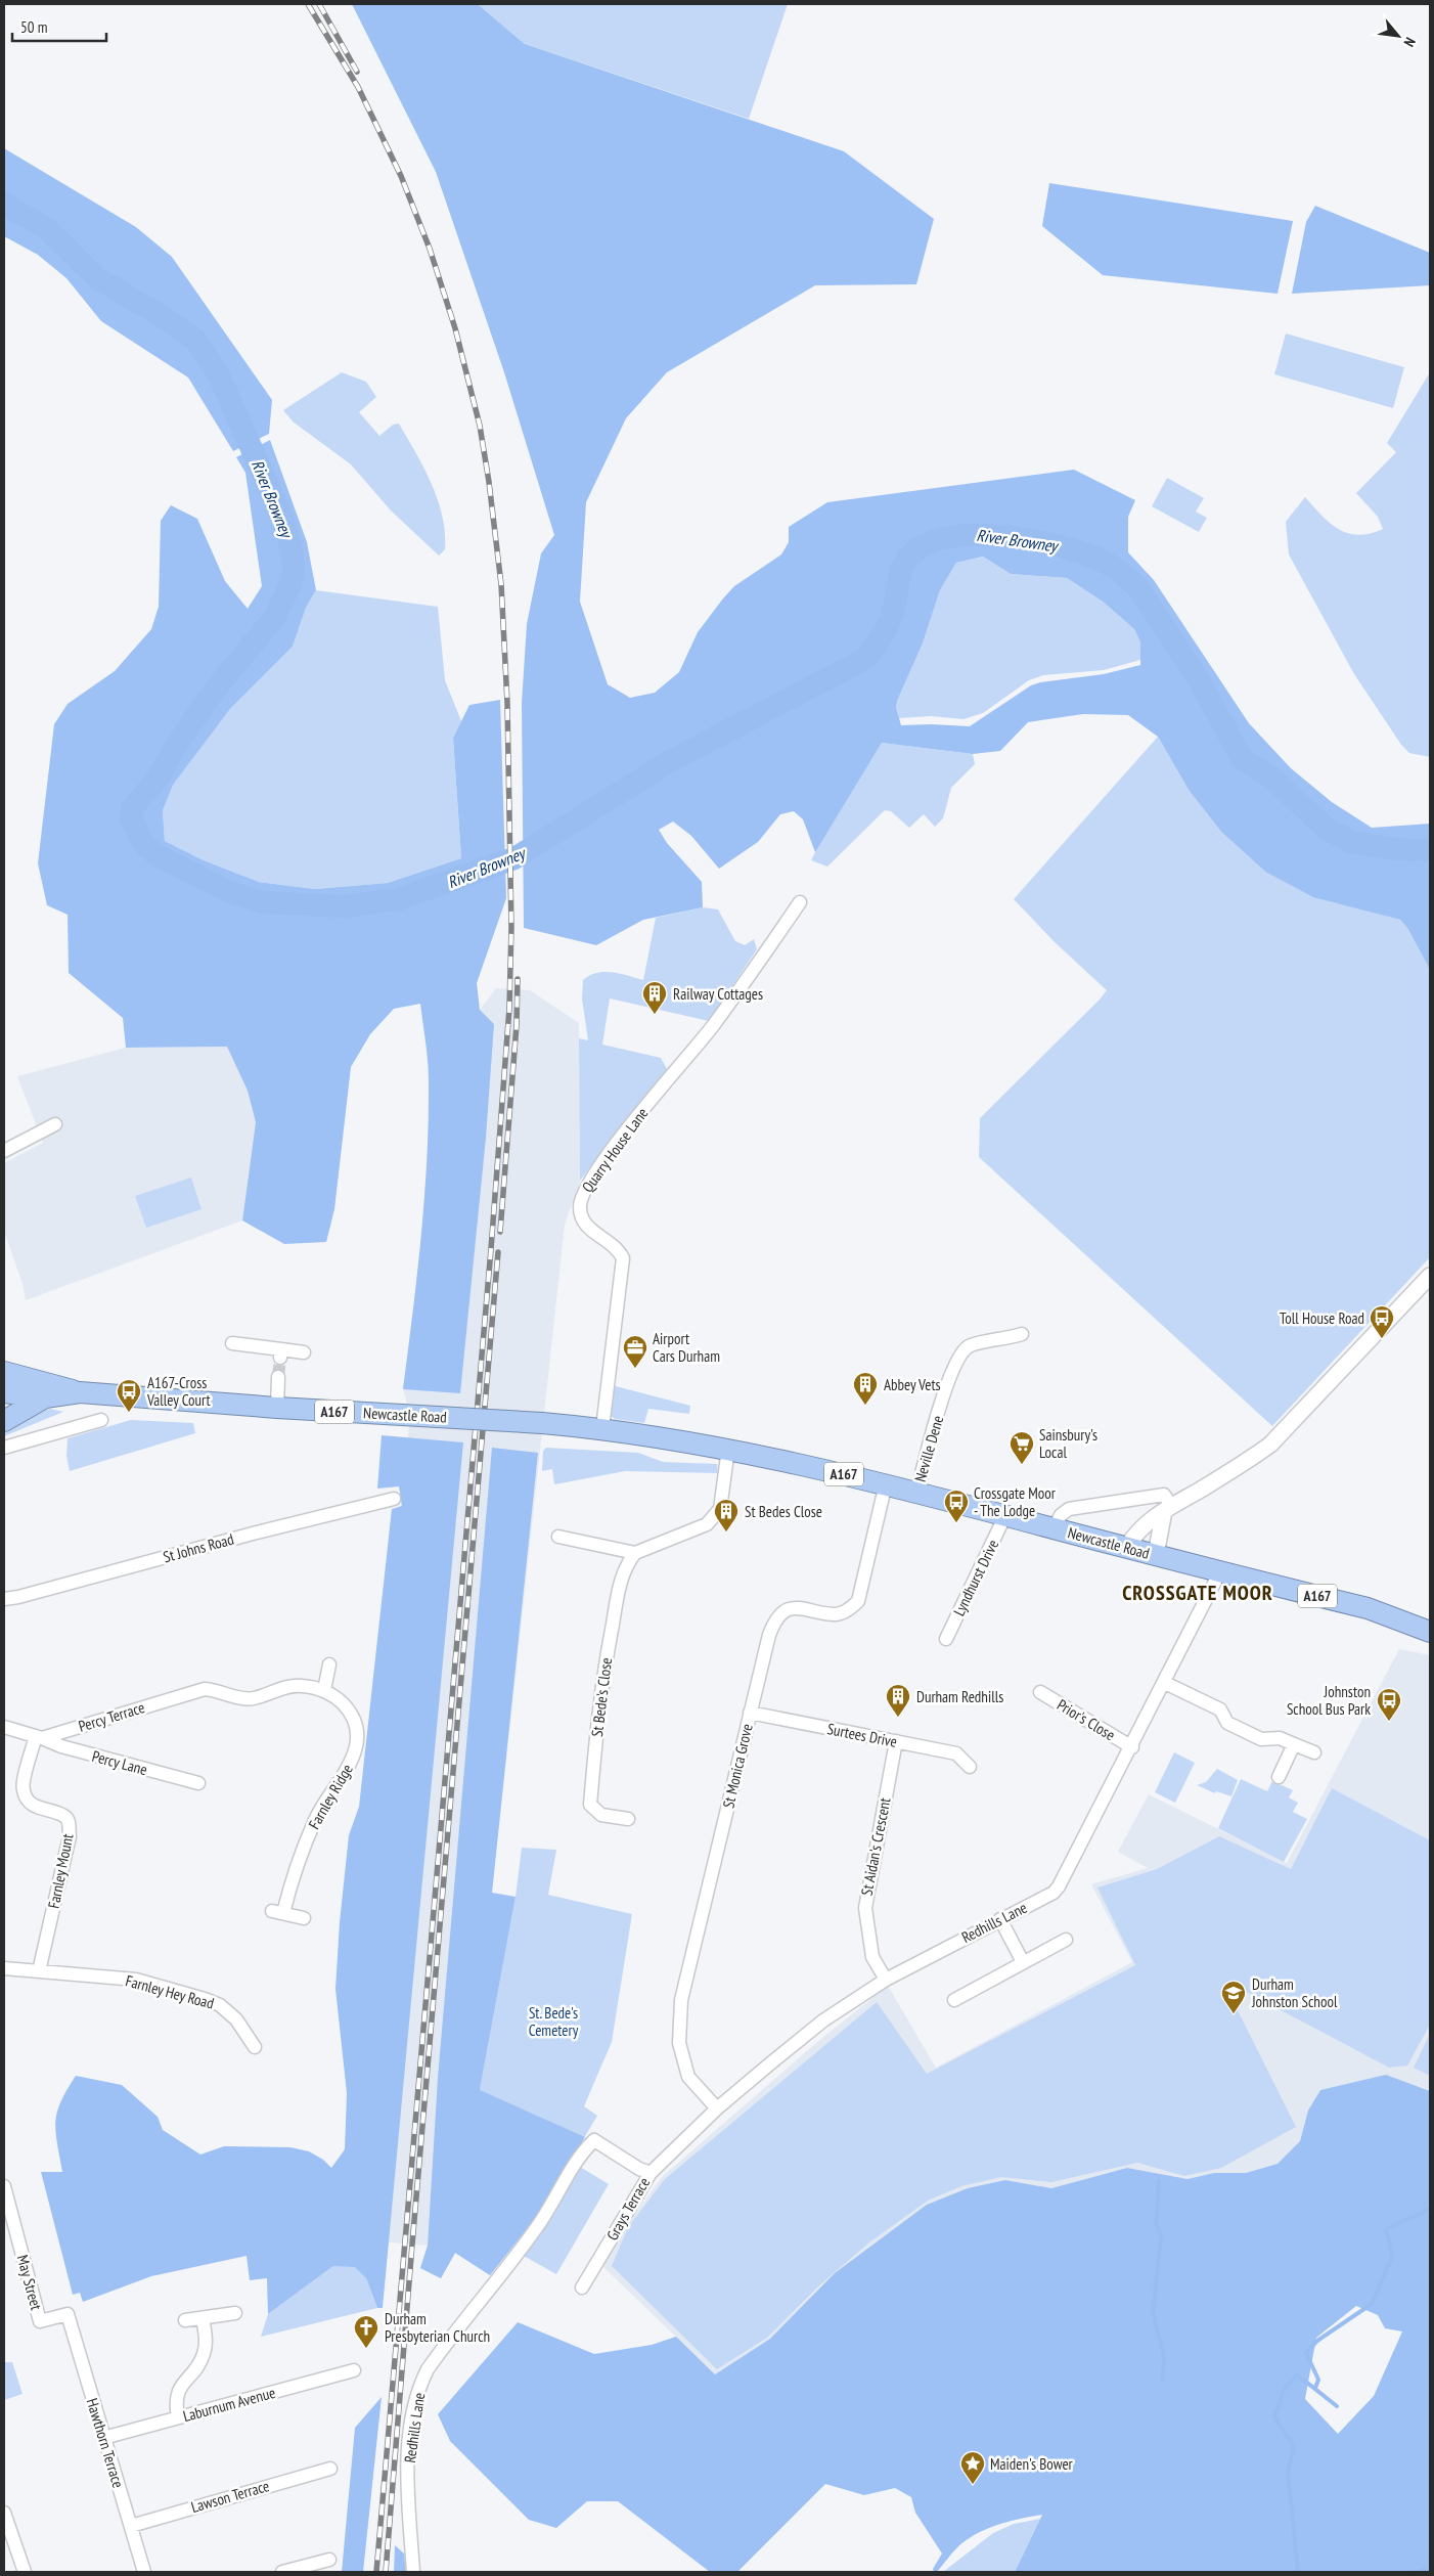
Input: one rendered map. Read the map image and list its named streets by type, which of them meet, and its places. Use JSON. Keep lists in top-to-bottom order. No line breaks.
{"streets":{"highway":["A167","Newcastle Road"],"street":["Quarry House Lane","Neville Dene","St Johns Road","Lyndhurst Drive","St Bede's Close","Percy Terrace","Prior's Close","Surtees Drive","Percy Lane","St Monica Grove","Farnley Ridge","St Aidan's Crescent","Farnley Mount","Redhills Lane","Farnley Hey Road","Grays Terrace","May Street","Laburnum Avenue","Hawthorn Terrace","Lawson Terrace"]},"crossings":[["Quarry House Lane","Newcastle Road"],["A167","Newcastle Road"],["A167","Redhills Lane"],["Newcastle Road","Neville Dene"],["Newcastle Road","Lyndhurst Drive"],["Newcastle Road","St Monica Grove"],["Newcastle Road","Redhills Lane"],["Percy Terrace","Percy Lane"],["Percy Terrace","Farnley Ridge"],["Percy Terrace","Farnley Mount"],["Prior's Close","Redhills Lane"],["Surtees Drive","St Monica Grove"],["Surtees Drive","St Aidan's Crescent"],["Percy Lane","Farnley Mount"],["St Monica Grove","Redhills Lane"],["St Aidan's Crescent","Redhills Lane"],["Farnley Mount","Farnley Hey Road"],["Redhills Lane","Grays Terrace"],["May Street","Hawthorn Terrace"],["Laburnum Avenue","Hawthorn Terrace"],["Hawthorn Terrace","Lawson Terrace"]],"districts":["CROSSGATE MOOR"],"water":["River Browney"],"parks":["St. Bede's Cemetery"],"places":{"building":["Railway Cottages","Abbey Vets","St Bedes Close","Durham Redhills"],"bus stop":["Toll House Road","A167-Cross Valley Court","Crossgate Moor - The Lodge","Johnston School Bus Park"],"office":["Airport Cars Durham"],"supermarket":["Sainsbury's Local"],"school or university":["Durham Johnston School"],"church":["Durham Presbyterian Church"],"place":["Maiden's Bower"]},"scale_bar":"50 m","north":"bottom right"}
